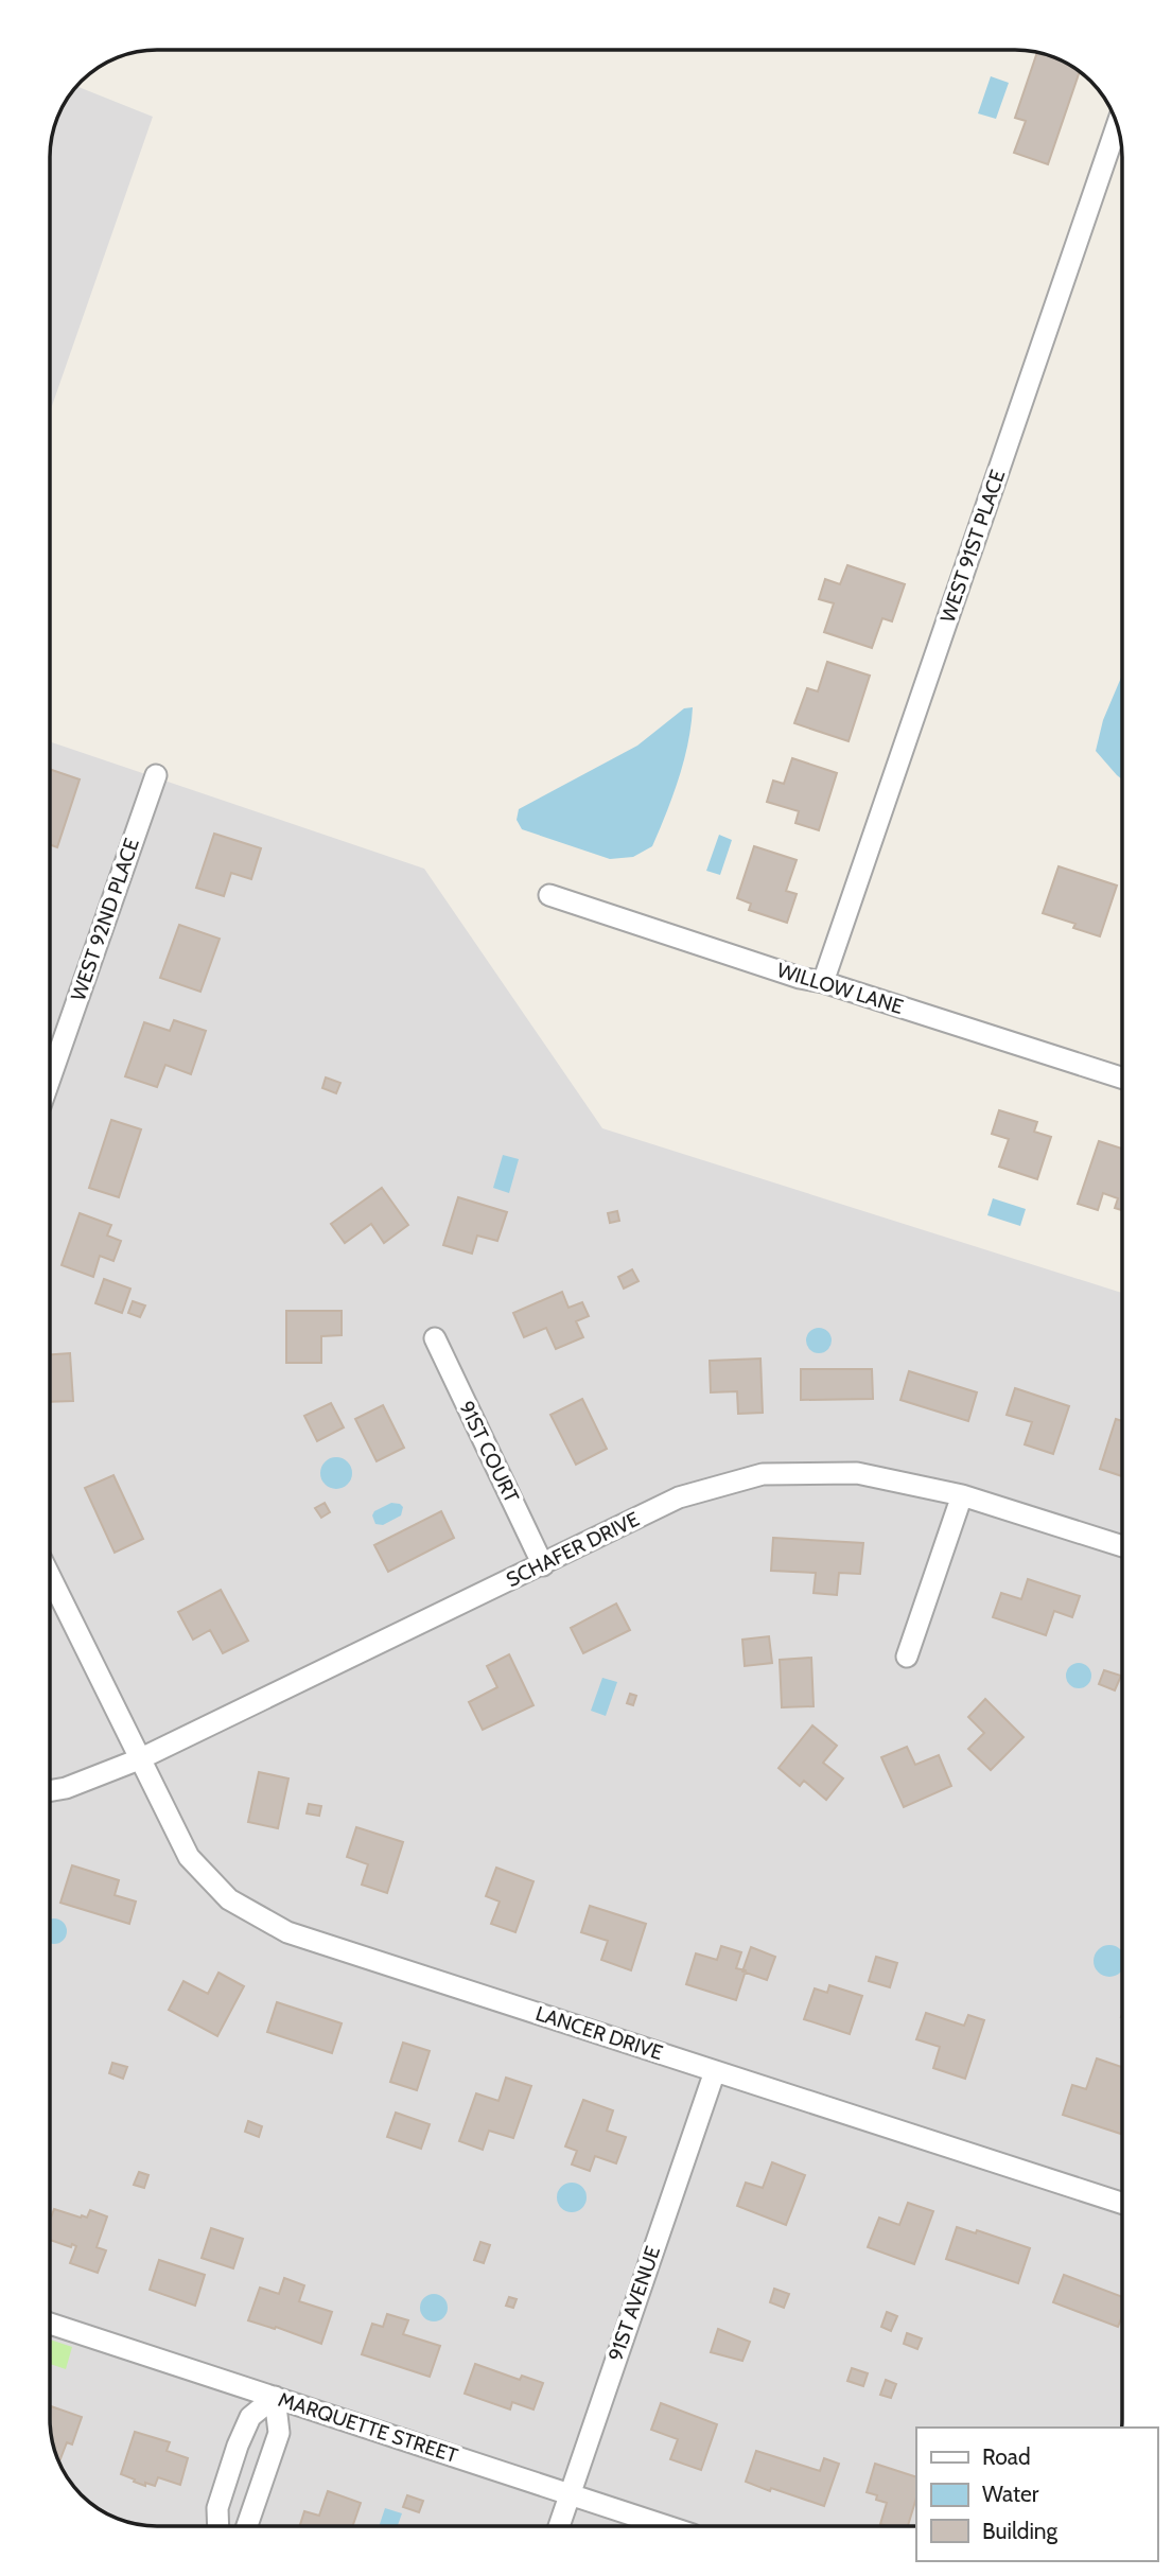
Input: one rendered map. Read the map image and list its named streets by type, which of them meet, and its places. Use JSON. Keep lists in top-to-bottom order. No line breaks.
{"streets":{"street":["WEST 91ST PLACE","WEST 92ND PLACE","WILLOW LANE","91ST COURT","SCHAFER DRIVE","LANCER DRIVE","91ST AVENUE","MARQUETTE STREET"]},"crossings":[["WEST 91ST PLACE","WILLOW LANE"],["91ST COURT","SCHAFER DRIVE"],["SCHAFER DRIVE","LANCER DRIVE"],["LANCER DRIVE","91ST AVENUE"],["91ST AVENUE","MARQUETTE STREET"]],"legend":["Road","Water","Building"]}
